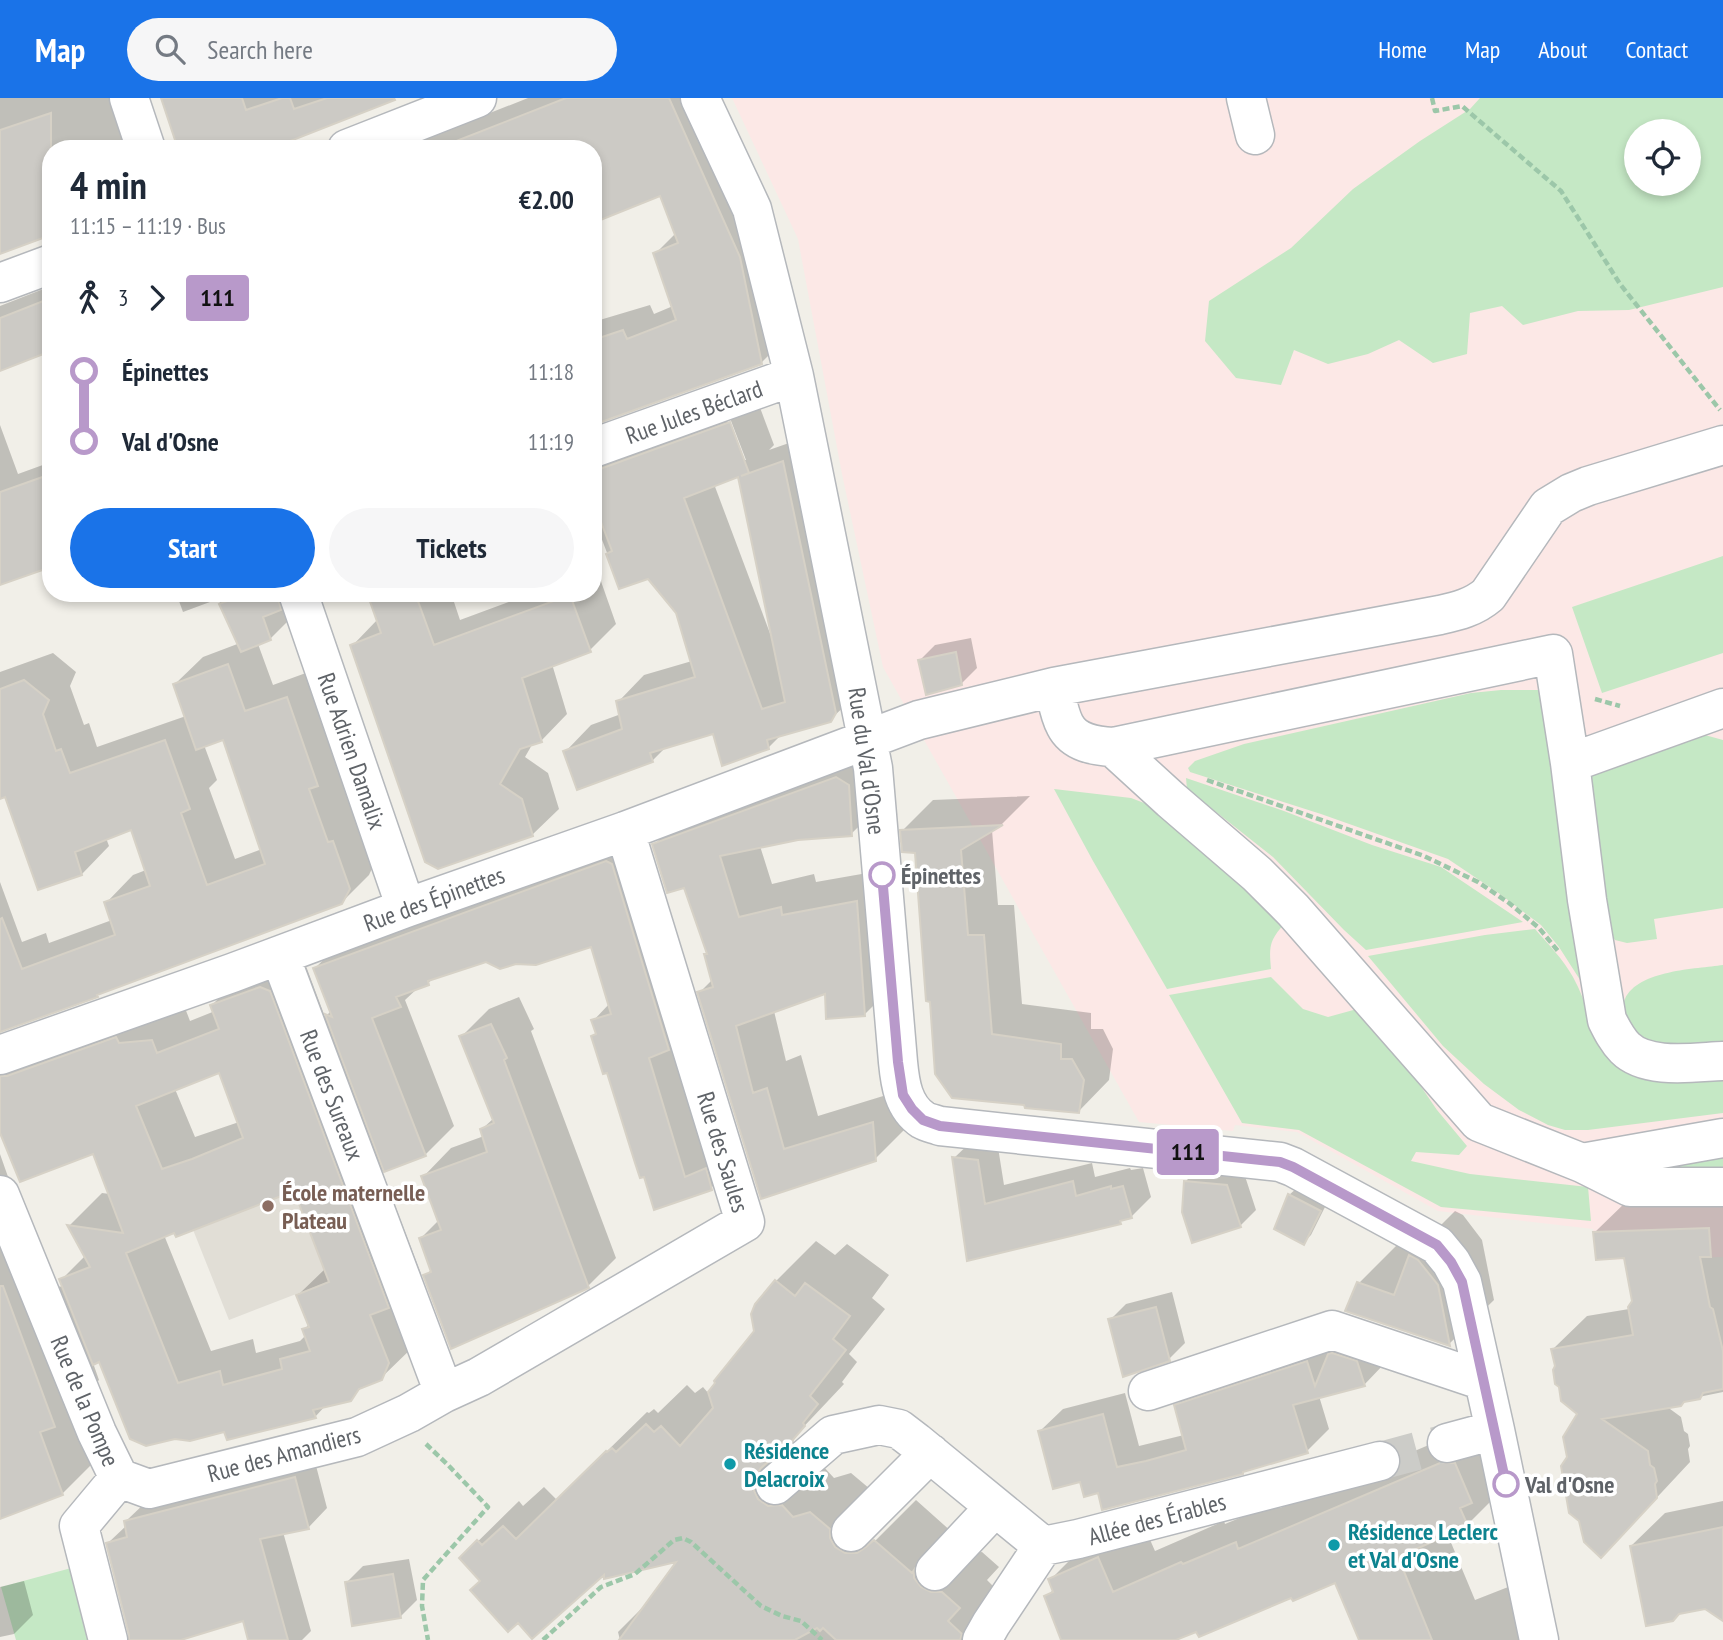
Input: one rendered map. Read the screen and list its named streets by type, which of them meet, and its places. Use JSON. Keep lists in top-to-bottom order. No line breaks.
{"streets":{"street":["Rue Jules Béclard","Rue Adrien Damalix","Rue du Val d'Osne","Rue des Épinettes","Rue des Sureaux","Rue des Saules","Rue de la Pompe","Rue des Amandiers","Allée des Érables"]},"crossings":[["Rue Jules Béclard","Rue du Val d'Osne"],["Rue Adrien Damalix","Rue des Épinettes"],["Rue du Val d'Osne","Rue des Épinettes"],["Rue des Épinettes","Rue des Sureaux"],["Rue des Épinettes","Rue des Saules"],["Rue des Sureaux","Rue des Saules"],["Rue des Sureaux","Rue des Amandiers"],["Rue des Saules","Rue des Amandiers"],["Rue de la Pompe","Rue des Amandiers"]],"places":["Épinettes","École maternelle Plateau","Résidence Delacroix","Val d'Osne","Résidence Leclerc et Val d'Osne"],"lines":["bus line 111"],"page":{"header":"Map","search":"Search here","nav":["Home","Map","About","Contact"],"on_map":"111","heading":["4 min","11:15 – 11:19 · Bus","€2.00"],"legs":["3","111"],"list":[{"name":"Épinettes","value":"11:18"},{"name":"Val d'Osne","value":"11:19"}],"buttons":["Start","Tickets"]}}
